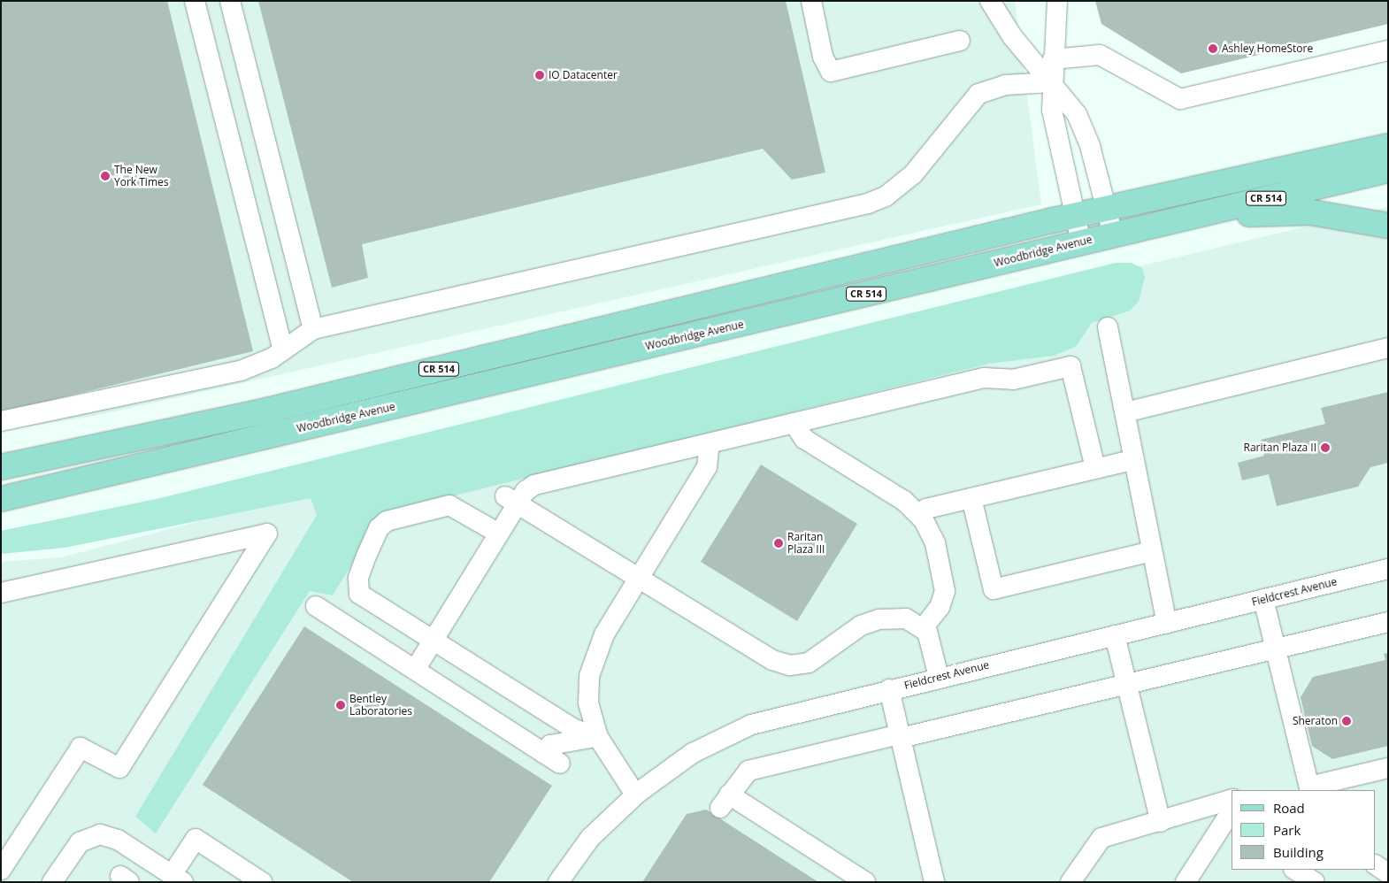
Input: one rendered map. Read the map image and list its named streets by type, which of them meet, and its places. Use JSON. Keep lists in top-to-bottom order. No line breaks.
{"streets":{"main road":["CR 514","Woodbridge Avenue"],"street":["Fieldcrest Avenue"]},"places":["Ashley HomeStore","IO Datacenter","The New York Times","Raritan Plaza II","Raritan Plaza III","Bentley Laboratories","Sheraton"],"legend":["Road","Park","Building"]}
